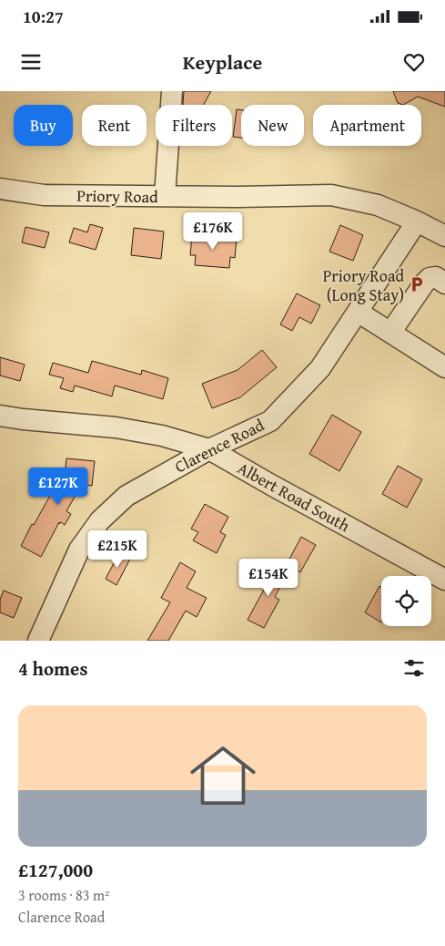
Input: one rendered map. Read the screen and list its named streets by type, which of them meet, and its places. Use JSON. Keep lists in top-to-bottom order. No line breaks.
{"streets":{"street":["Priory Road","Clarence Road","Albert Road South"]},"crossings":[["Priory Road","Clarence Road"],["Clarence Road","Albert Road South"]],"places":{"parking":["Priory Road (Long Stay)"]},"page":{"status":"10:27","header":"Keyplace","chip":["Buy","Rent","Filters","New","Apartment"],"price":["£176K","£127K","£215K","£154K"],"heading":"4 homes","list":[{"name":"£127,000","note":"3 rooms · 83 m² · Clarence Road"}]}}
